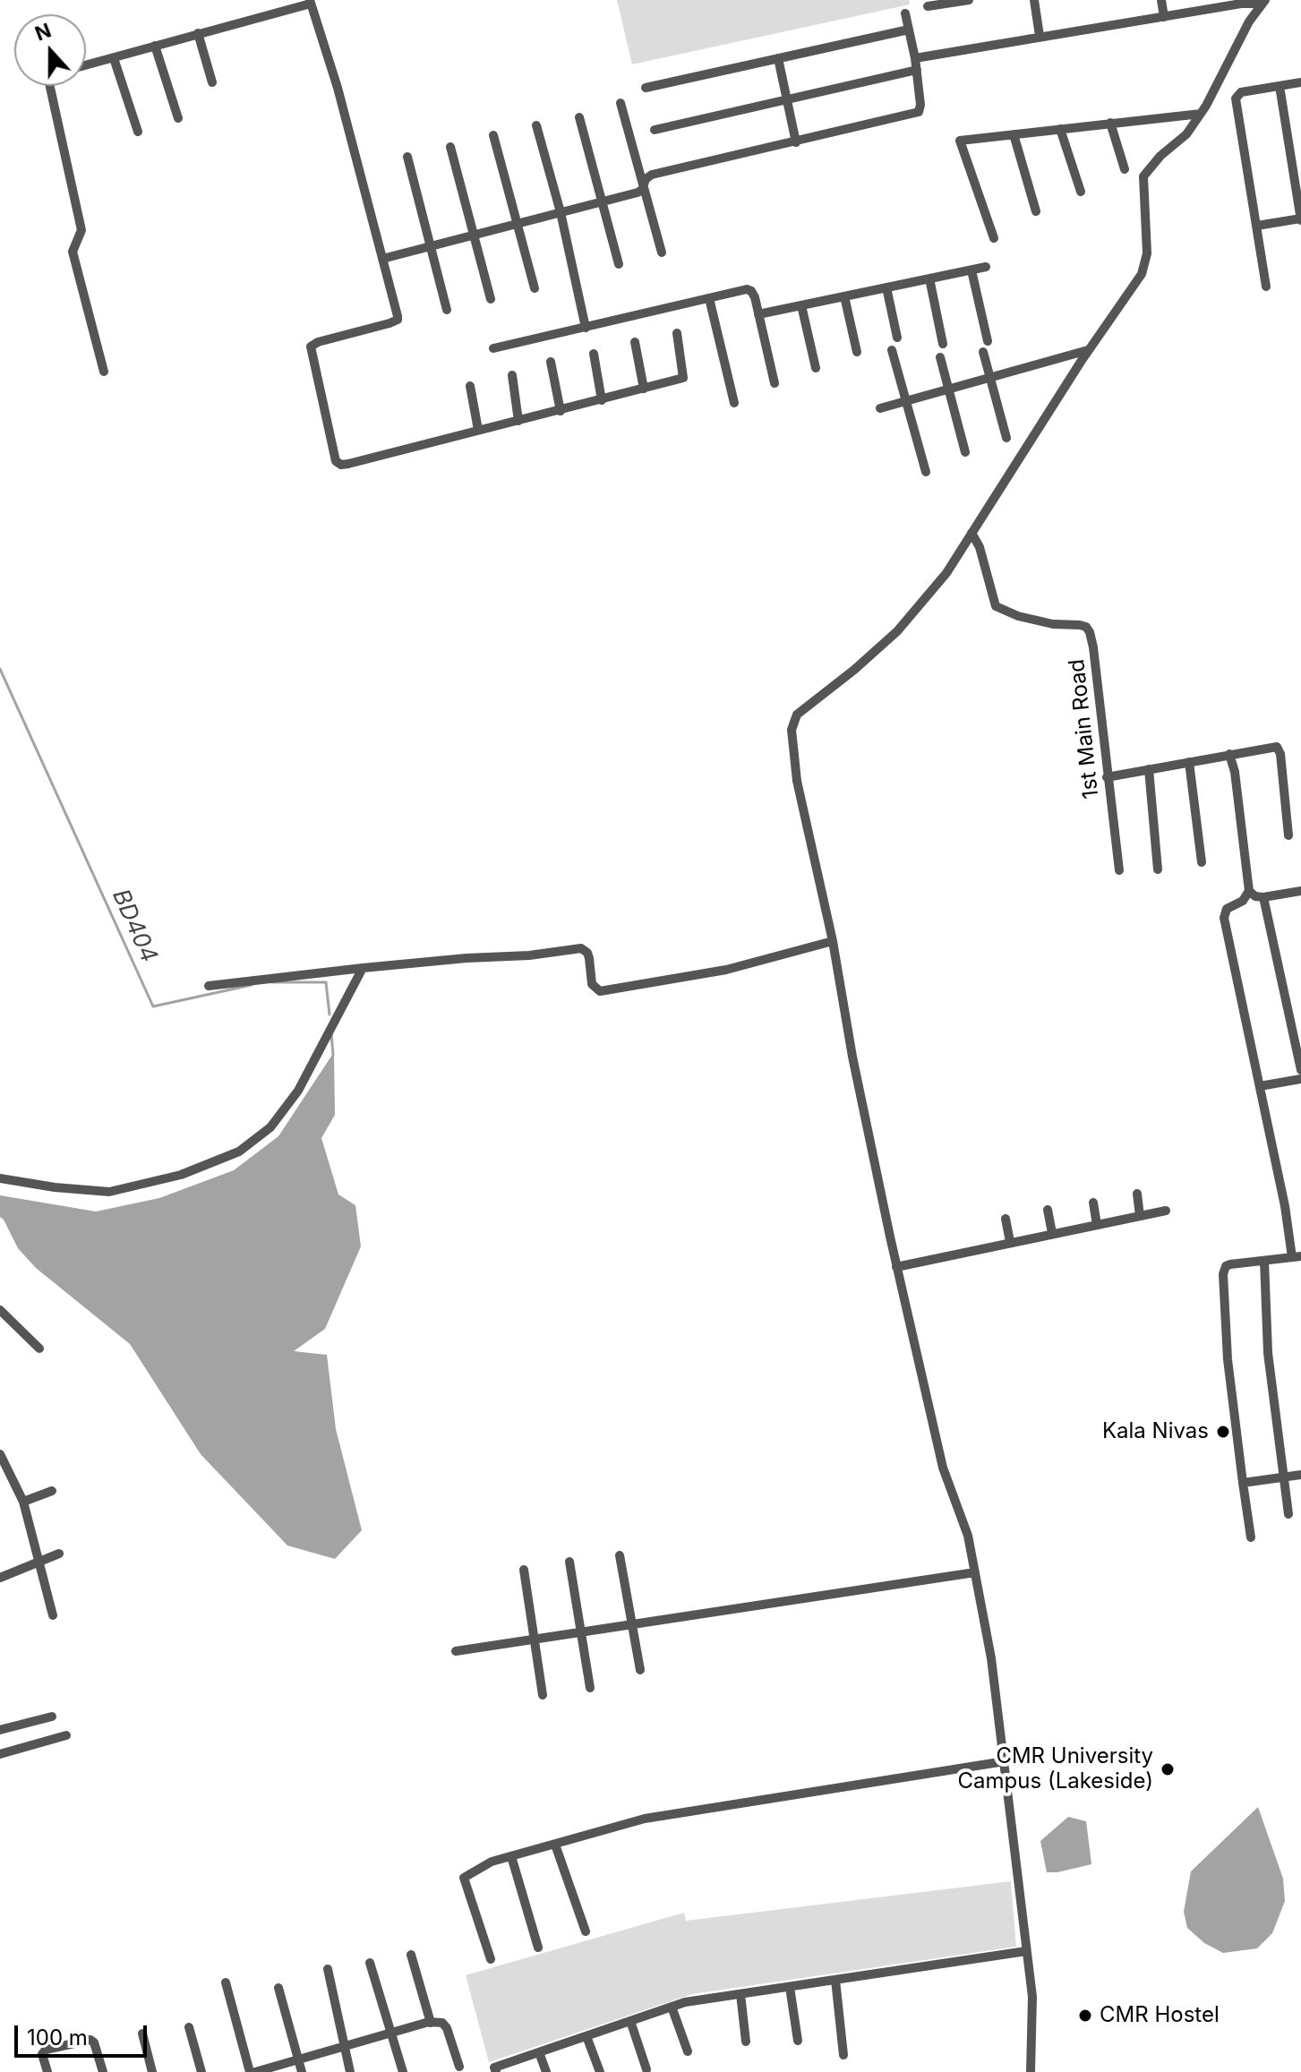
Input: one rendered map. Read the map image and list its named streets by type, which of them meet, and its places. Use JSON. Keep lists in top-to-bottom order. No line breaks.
{"streets":{"street":["1st Main Road"]},"water":["BD404"],"places":["Kala Nivas","CMR University Campus (Lakeside)","CMR Hostel"],"scale_bar":"100 m","north":"top"}
